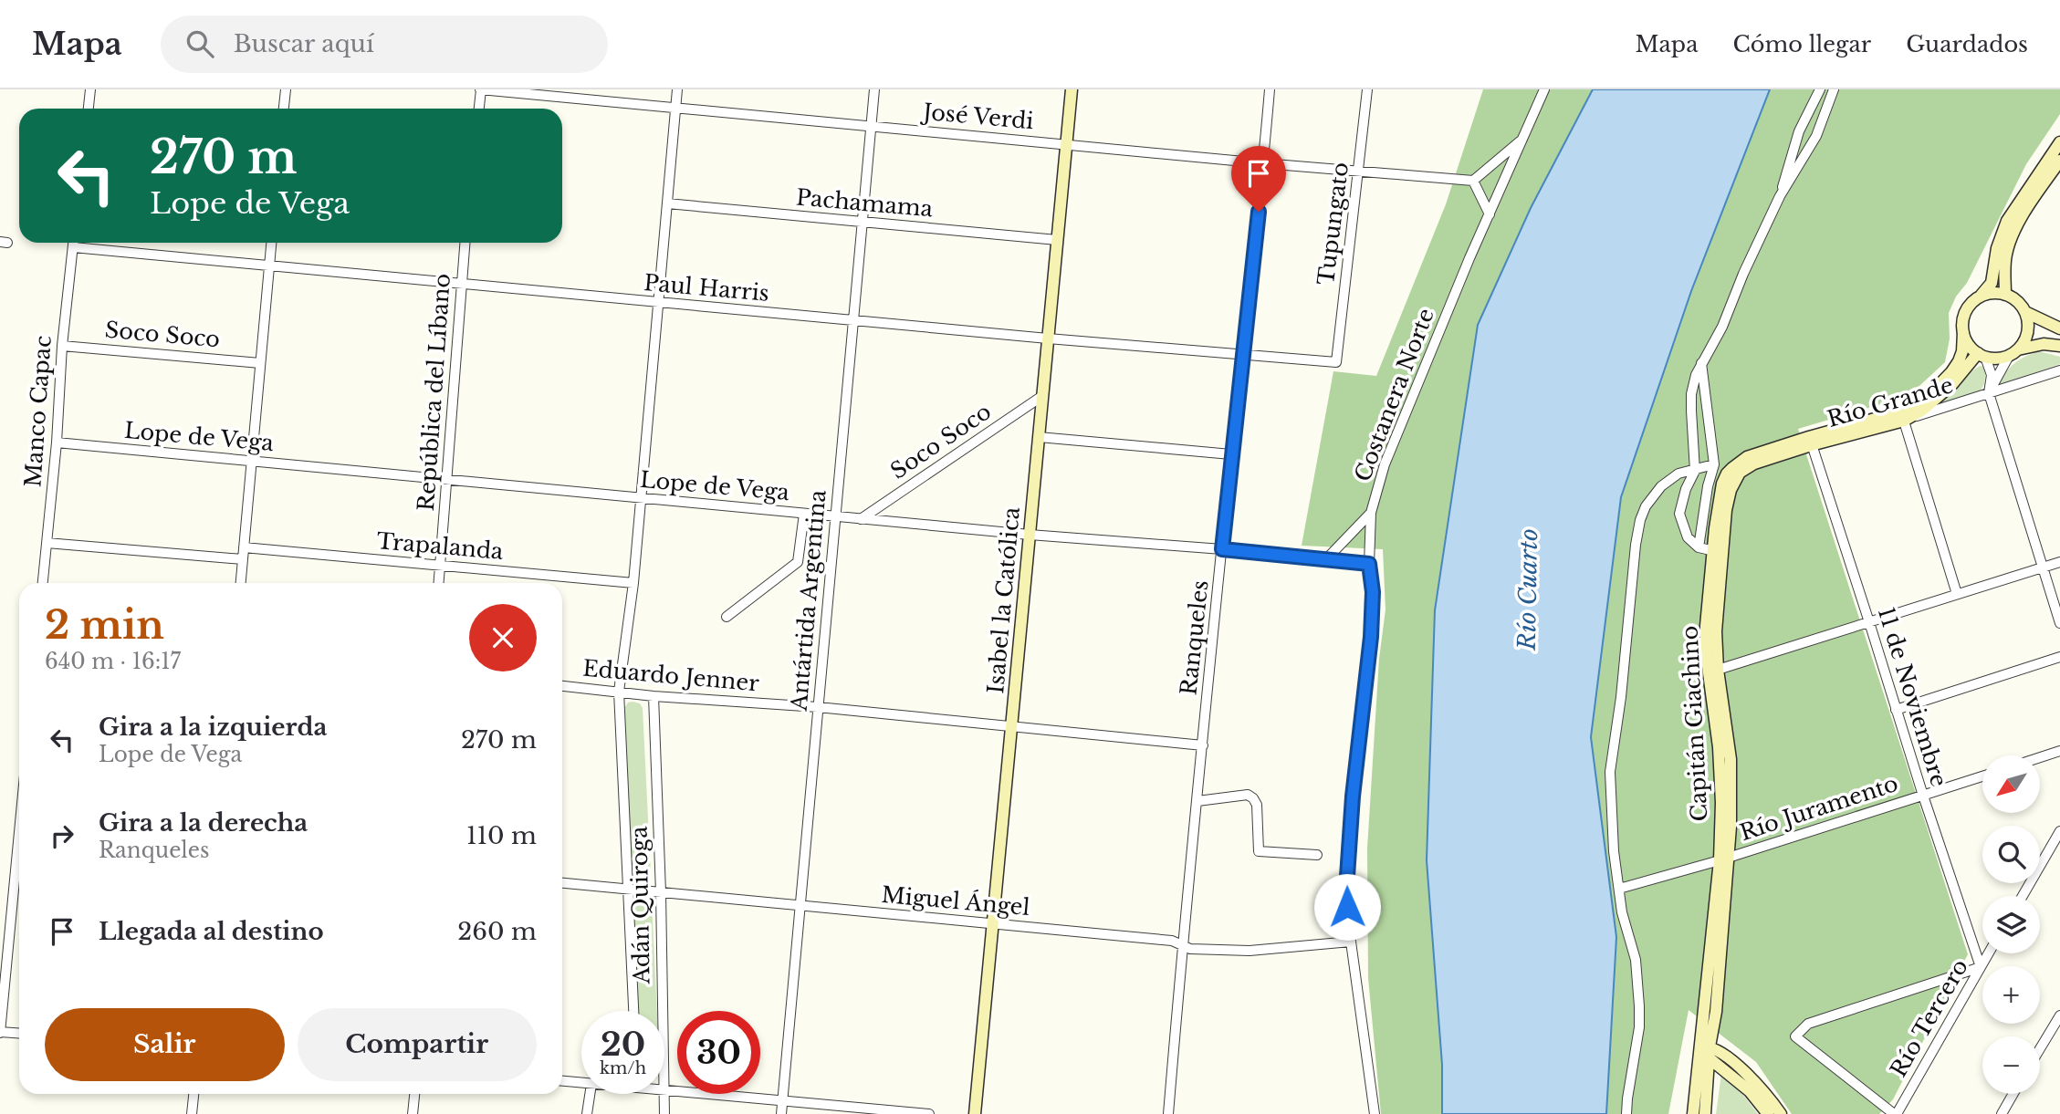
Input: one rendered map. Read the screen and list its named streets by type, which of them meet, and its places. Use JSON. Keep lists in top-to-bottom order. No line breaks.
{"streets":{"main road":["Río Grande","Isabel la Católica","Capitán Giachino"],"street":["José Verdi","Pachamama","Tupungato","Paul Harris","Soco Soco","República del Líbano","Costanera Norte","Manco Capac","Lope de Vega","Trapalanda","Antártida Argentina","Ranqueles","Eduardo Jenner","11 de Noviembre","Río Juramento","Miguel Ángel","Adán Quiroga","Río Tercero"]},"crossings":[["José Verdi","Tupungato"],["José Verdi","Antártida Argentina"],["José Verdi","Isabel la Católica"],["José Verdi","Ranqueles"],["José Verdi","Adán Quiroga"],["Pachamama","Antártida Argentina"],["Pachamama","Isabel la Católica"],["Pachamama","Adán Quiroga"],["Tupungato","Paul Harris"],["Paul Harris","República del Líbano"],["Paul Harris","Manco Capac"],["Paul Harris","Antártida Argentina"],["Paul Harris","Isabel la Católica"],["Paul Harris","Ranqueles"],["Paul Harris","Adán Quiroga"],["Soco Soco","Manco Capac"],["Soco Soco","Lope de Vega"],["Soco Soco","Isabel la Católica"],["República del Líbano","Lope de Vega"],["República del Líbano","Trapalanda"],["Costanera Norte","Lope de Vega"],["Costanera Norte","Miguel Ángel"],["Río Grande","11 de Noviembre"],["Río Grande","Capitán Giachino"],["Manco Capac","Lope de Vega"],["Lope de Vega","Antártida Argentina"],["Lope de Vega","Isabel la Católica"],["Lope de Vega","Ranqueles"],["Lope de Vega","Adán Quiroga"],["Trapalanda","Adán Quiroga"],["Antártida Argentina","Eduardo Jenner"],["Antártida Argentina","Miguel Ángel"],["Isabel la Católica","Eduardo Jenner"],["Isabel la Católica","Miguel Ángel"],["Ranqueles","Eduardo Jenner"],["Ranqueles","Miguel Ángel"],["Eduardo Jenner","Adán Quiroga"],["11 de Noviembre","Capitán Giachino"],["11 de Noviembre","Río Juramento"],["11 de Noviembre","Río Tercero"],["Capitán Giachino","Río Juramento"],["Miguel Ángel","Adán Quiroga"]],"water":["Río Cuarto"],"north":"bottom left","page":{"header":"Mapa","search":"Buscar aquí","nav":["Mapa","Cómo llegar","Guardados"],"turn":["270 m","Lope de Vega"],"heading":["2 min","640 m · 16:17"],"list":[{"name":"Gira a la izquierda","note":"Lope de Vega","value":"270 m"},{"name":"Gira a la derecha","note":"Ranqueles","value":"110 m"},{"name":"Llegada al destino","value":"260 m"}],"map_buttons":["+","−"],"buttons":["Salir","Compartir"],"speed":"20 km/h","limit":"30"}}
